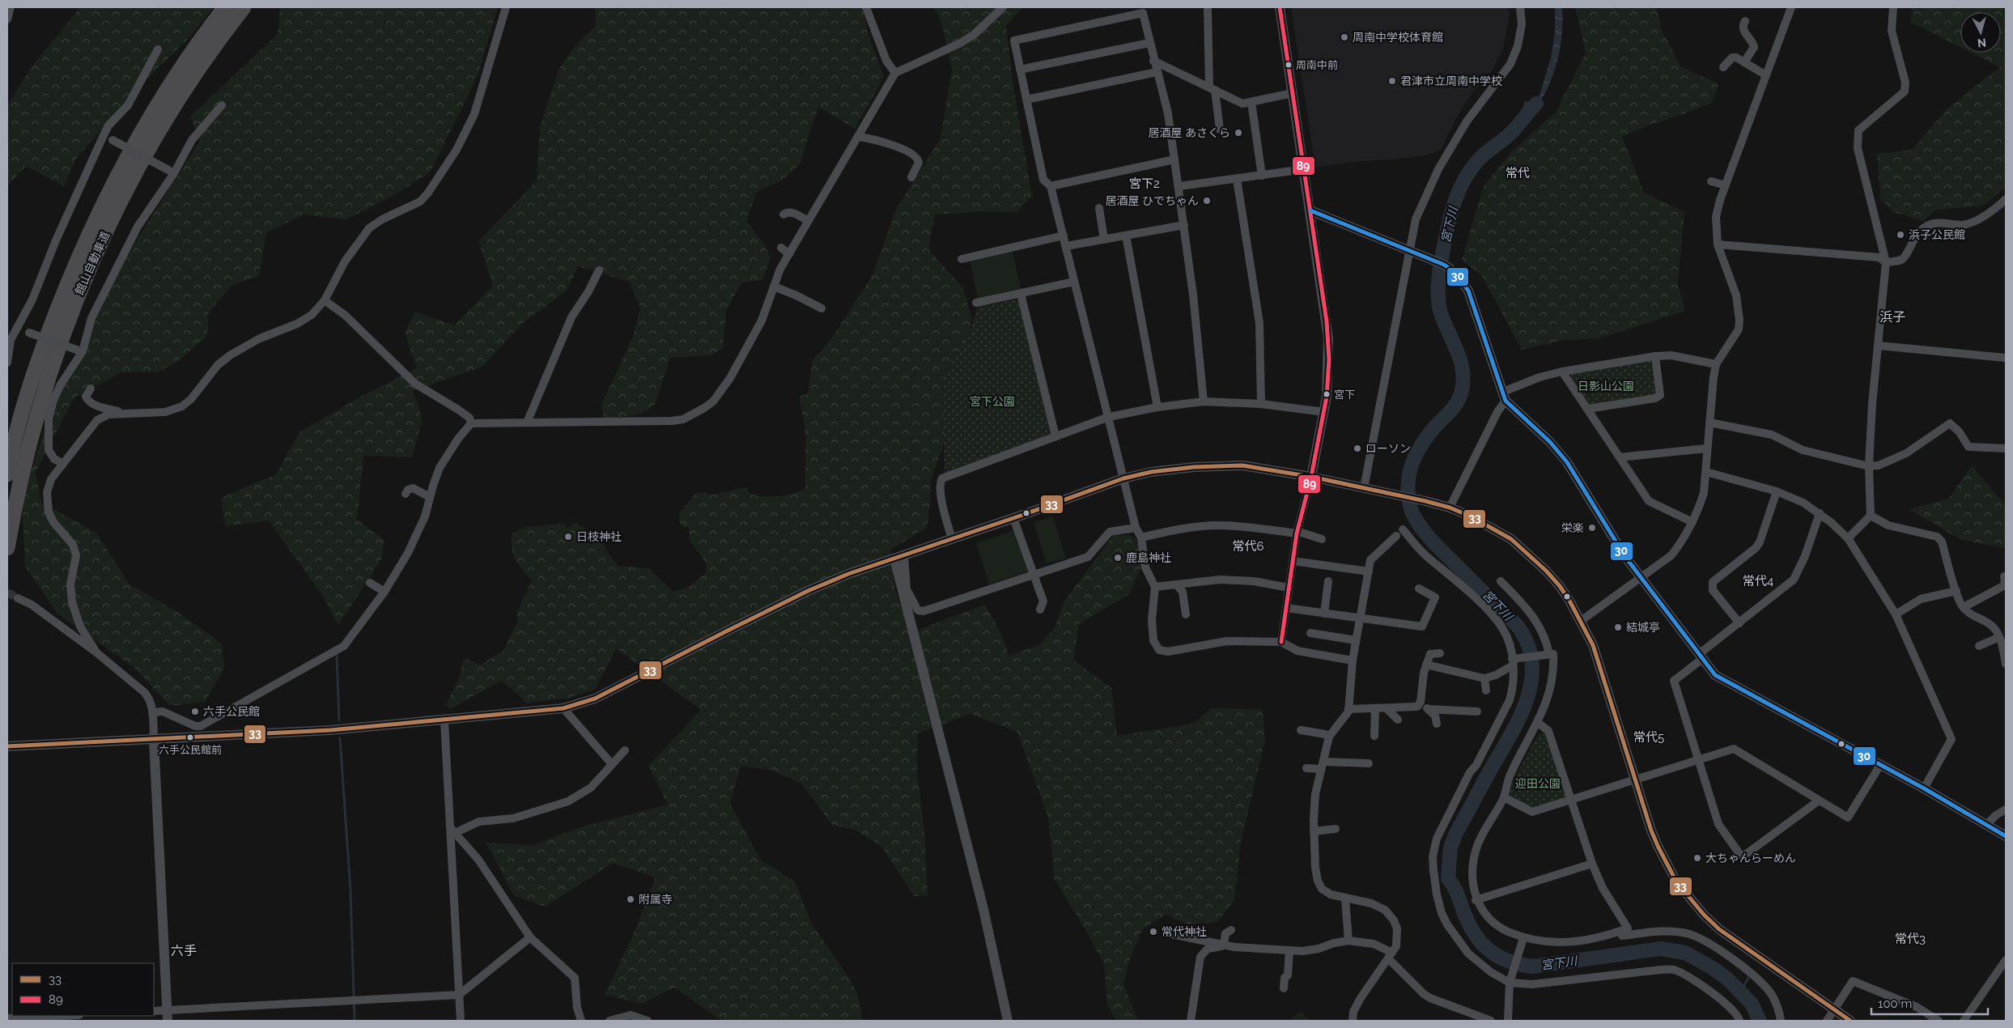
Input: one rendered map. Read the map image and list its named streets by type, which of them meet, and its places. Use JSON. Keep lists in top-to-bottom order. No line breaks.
{"streets":{"highway":["館山自動車道"]},"districts":["常代","宮下2","浜子","常代6","常代4","常代5","常代3","六手"],"water":["宮下川"],"parks":["日影山公園","宮下公園","迎田公園"],"places":["周南中学校体育館","周南中前","君津市立周南中学校","居酒屋 あさくら","居酒屋 ひでちゃん","浜子公民館","宮下","ローソン","栄楽","日枝神社","鹿島神社","結城亭","六手公民館","六手公民館前","大ちゃんらーめん","附属寺","常代神社"],"lines":["transit line 89","transit line 30","transit line 33"],"legend":["33","89"],"scale_bar":"100 m","north":"bottom"}
